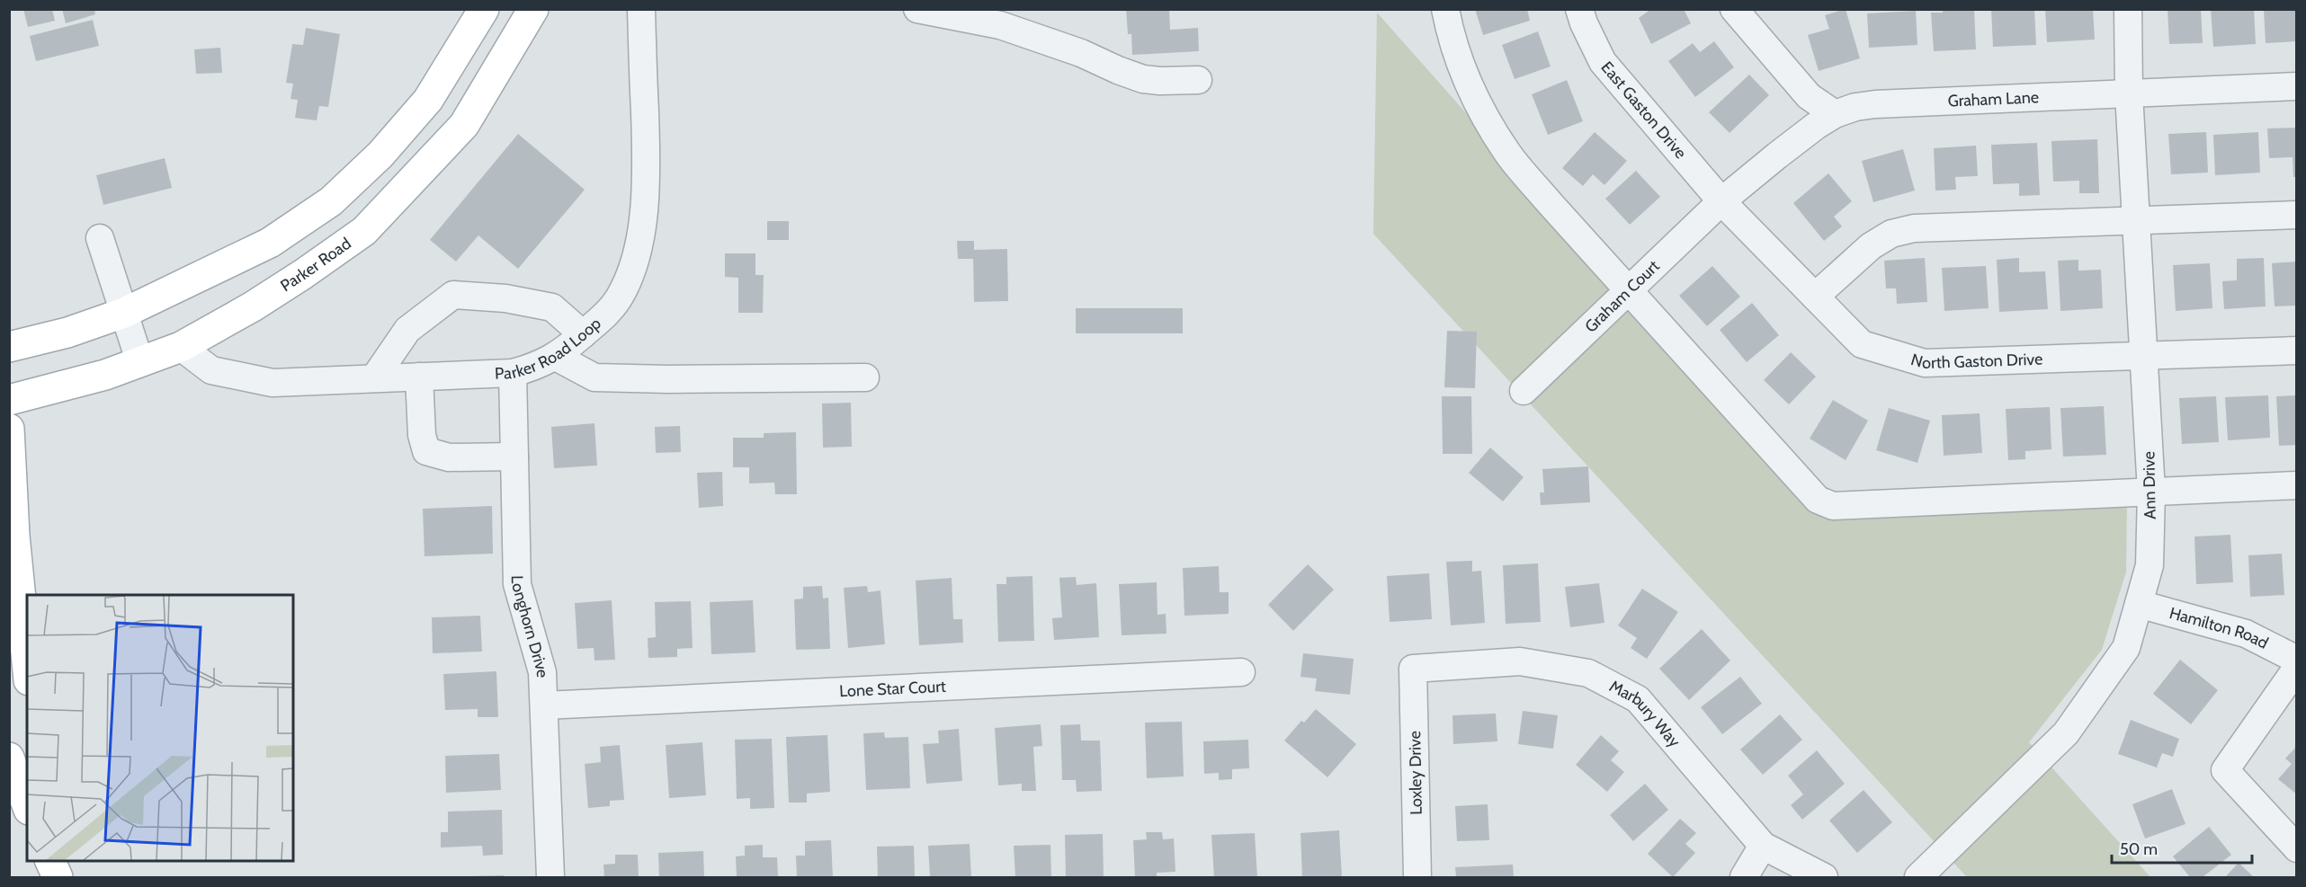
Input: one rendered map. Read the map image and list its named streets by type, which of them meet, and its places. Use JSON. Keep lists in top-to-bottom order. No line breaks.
{"streets":{"main road":["Parker Road"],"street":["Graham Lane","East Gaston Drive","Graham Court","Parker Road Loop","North Gaston Drive","Ann Drive","Longhorn Drive","Hamilton Road","Lone Star Court","Marbury Way","Loxley Drive"]},"crossings":[["Graham Lane","East Gaston Drive"],["Graham Lane","Graham Court"],["Graham Lane","North Gaston Drive"],["Graham Lane","Ann Drive"],["East Gaston Drive","Graham Court"],["East Gaston Drive","North Gaston Drive"],["Parker Road","Parker Road Loop"],["Graham Court","North Gaston Drive"],["Parker Road Loop","Longhorn Drive"],["North Gaston Drive","Ann Drive"],["Ann Drive","Hamilton Road"],["Longhorn Drive","Lone Star Court"],["Marbury Way","Loxley Drive"]],"scale_bar":"50 m"}
